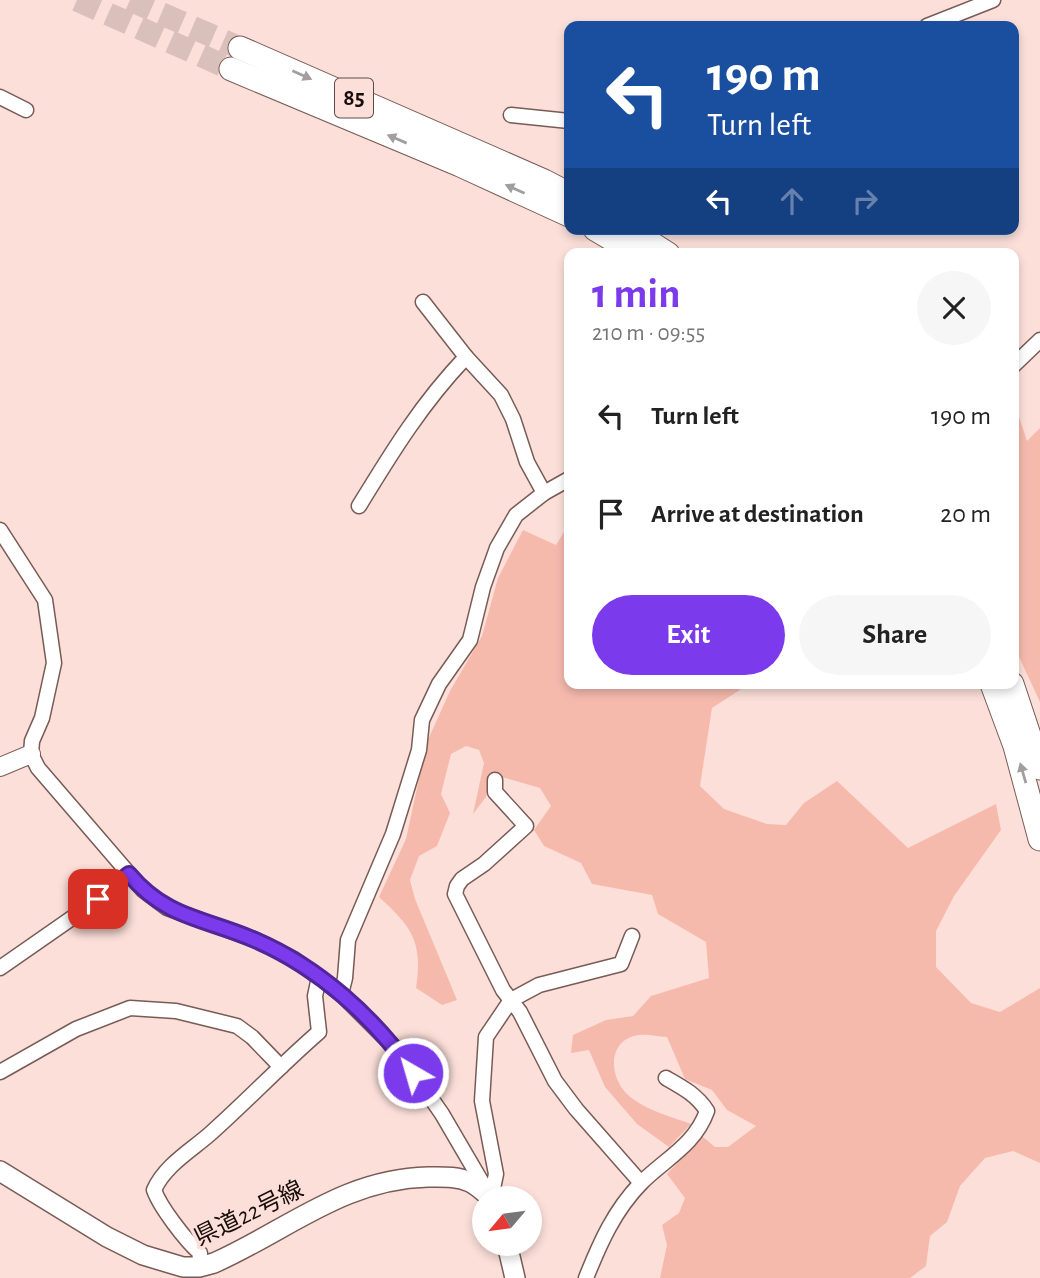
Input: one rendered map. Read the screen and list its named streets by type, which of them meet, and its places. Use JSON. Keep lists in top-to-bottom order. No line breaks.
{"streets":{"main road":["85","県道22号線"]},"north":"bottom left","page":{"turn":["190 m","Turn left"],"heading":["1 min","210 m · 09:55"],"list":[{"name":"Turn left","value":"190 m"},{"name":"Arrive at destination","value":"20 m"}],"buttons":["Exit","Share"]}}
